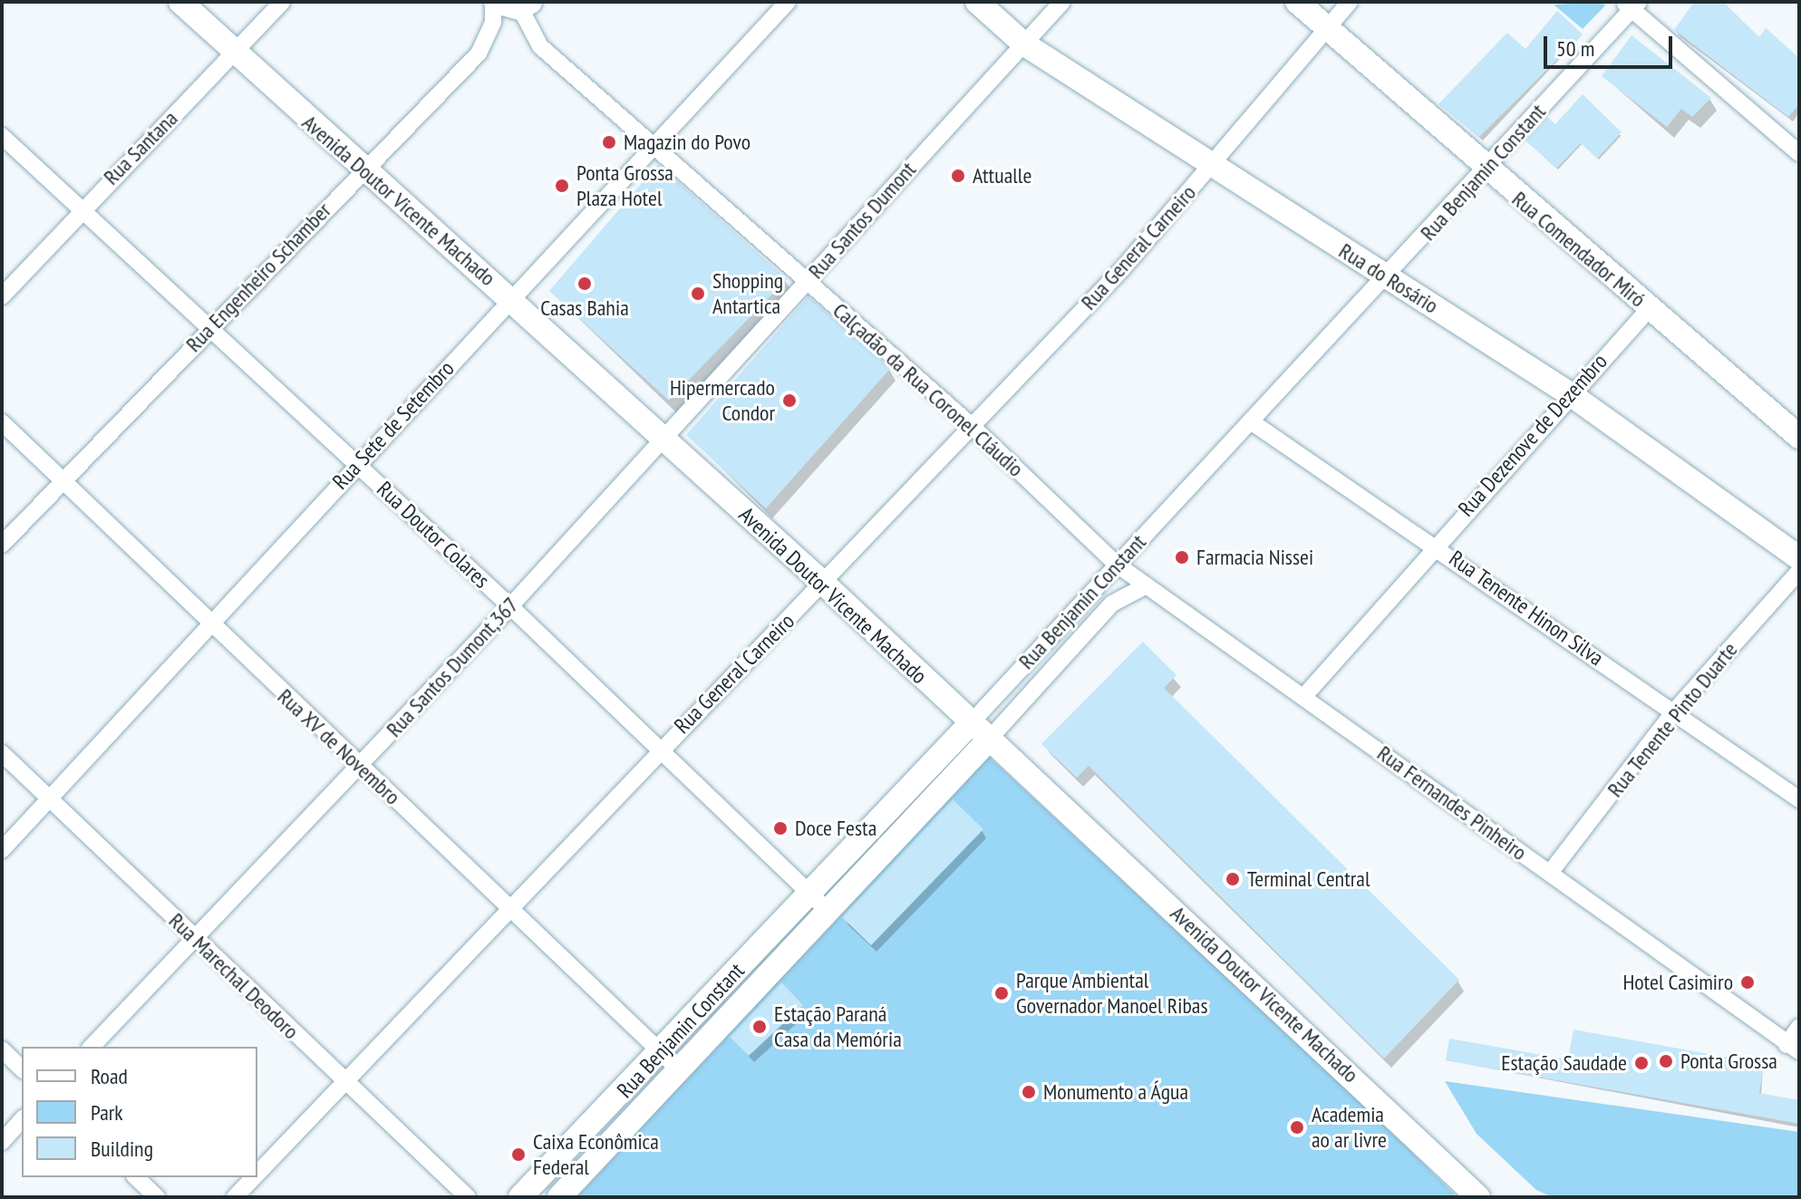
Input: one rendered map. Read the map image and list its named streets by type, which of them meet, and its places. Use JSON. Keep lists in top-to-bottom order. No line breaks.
{"streets":{"main road":["Rua Benjamin Constant","Avenida Doutor Vicente Machado","Rua Comendador Miró","Rua do Rosário"],"street":["Rua Santana","Rua Santos Dumont","Rua General Carneiro","Rua Engenheiro Schamber","Calçadão da Rua Coronel Cláudio","Rua Sete de Setembro","Rua Dezenove de Dezembro","Rua Doutor Colares","Rua Tenente Hinon Silva","Rua Santos Dumont,367","Rua Tenente Pinto Duarte","Rua XV de Novembro","Rua Fernandes Pinheiro","Rua Marechal Deodoro"]},"crossings":[["Rua Santana","Avenida Doutor Vicente Machado"],["Rua Santana","Rua Doutor Colares"],["Rua Benjamin Constant","Avenida Doutor Vicente Machado"],["Rua Benjamin Constant","Rua Comendador Miró"],["Rua Benjamin Constant","Rua do Rosário"],["Rua Benjamin Constant","Calçadão da Rua Coronel Cláudio"],["Rua Benjamin Constant","Rua Doutor Colares"],["Rua Benjamin Constant","Rua Tenente Hinon Silva"],["Rua Benjamin Constant","Rua XV de Novembro"],["Rua Benjamin Constant","Rua Fernandes Pinheiro"],["Avenida Doutor Vicente Machado","Rua Santos Dumont"],["Avenida Doutor Vicente Machado","Rua General Carneiro"],["Avenida Doutor Vicente Machado","Rua Engenheiro Schamber"],["Avenida Doutor Vicente Machado","Rua Sete de Setembro"],["Avenida Doutor Vicente Machado","Rua Santos Dumont,367"],["Rua Santos Dumont","Rua do Rosário"],["Rua Santos Dumont","Calçadão da Rua Coronel Cláudio"],["Rua Santos Dumont","Rua Santos Dumont,367"],["Rua General Carneiro","Rua Comendador Miró"],["Rua General Carneiro","Rua do Rosário"],["Rua General Carneiro","Calçadão da Rua Coronel Cláudio"],["Rua General Carneiro","Rua Doutor Colares"],["Rua General Carneiro","Rua XV de Novembro"],["Rua General Carneiro","Rua Marechal Deodoro"],["Rua Comendador Miró","Rua Dezenove de Dezembro"],["Rua Engenheiro Schamber","Rua Doutor Colares"],["Rua Engenheiro Schamber","Rua XV de Novembro"],["Rua do Rosário","Rua Dezenove de Dezembro"],["Calçadão da Rua Coronel Cláudio","Rua Sete de Setembro"],["Calçadão da Rua Coronel Cláudio","Rua Fernandes Pinheiro"],["Rua Sete de Setembro","Rua Doutor Colares"],["Rua Sete de Setembro","Rua XV de Novembro"],["Rua Sete de Setembro","Rua Marechal Deodoro"],["Rua Dezenove de Dezembro","Rua Tenente Hinon Silva"],["Rua Dezenove de Dezembro","Rua Fernandes Pinheiro"],["Rua Doutor Colares","Rua Santos Dumont,367"],["Rua Tenente Hinon Silva","Rua Tenente Pinto Duarte"],["Rua Santos Dumont,367","Rua XV de Novembro"],["Rua Santos Dumont,367","Rua Marechal Deodoro"],["Rua Tenente Pinto Duarte","Rua Fernandes Pinheiro"]],"places":["Magazin do Povo","Attualle","Ponta Grossa Plaza Hotel","Casas Bahia","Shopping Antartica","Hipermercado Condor","Farmacia Nissei","Doce Festa","Terminal Central","Hotel Casimiro","Parque Ambiental Governador Manoel Ribas","Estação Paraná Casa da Memória","Ponta Grossa","Estação Saudade","Monumento a Água","Academia ao ar livre","Caixa Econômica Federal"],"legend":["Road","Park","Building"],"scale_bar":"50 m"}
